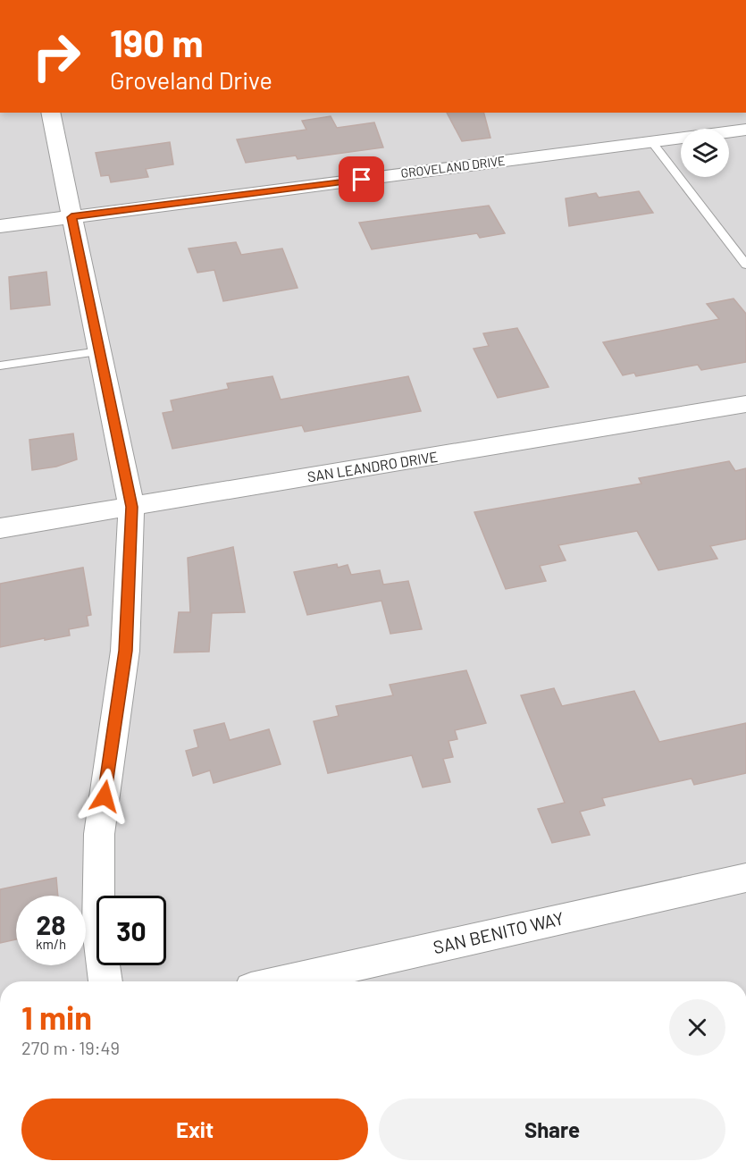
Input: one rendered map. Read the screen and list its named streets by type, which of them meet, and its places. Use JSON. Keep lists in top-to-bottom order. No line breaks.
{"streets":{"street":["GROVELAND DRIVE","SAN LEANDRO DRIVE","SAN BENITO WAY"]},"page":{"turn":["190 m","Groveland Drive"],"speed":"28 km/h","limit":"30","heading":["1 min","270 m · 19:49"],"buttons":["Exit","Share"]}}
